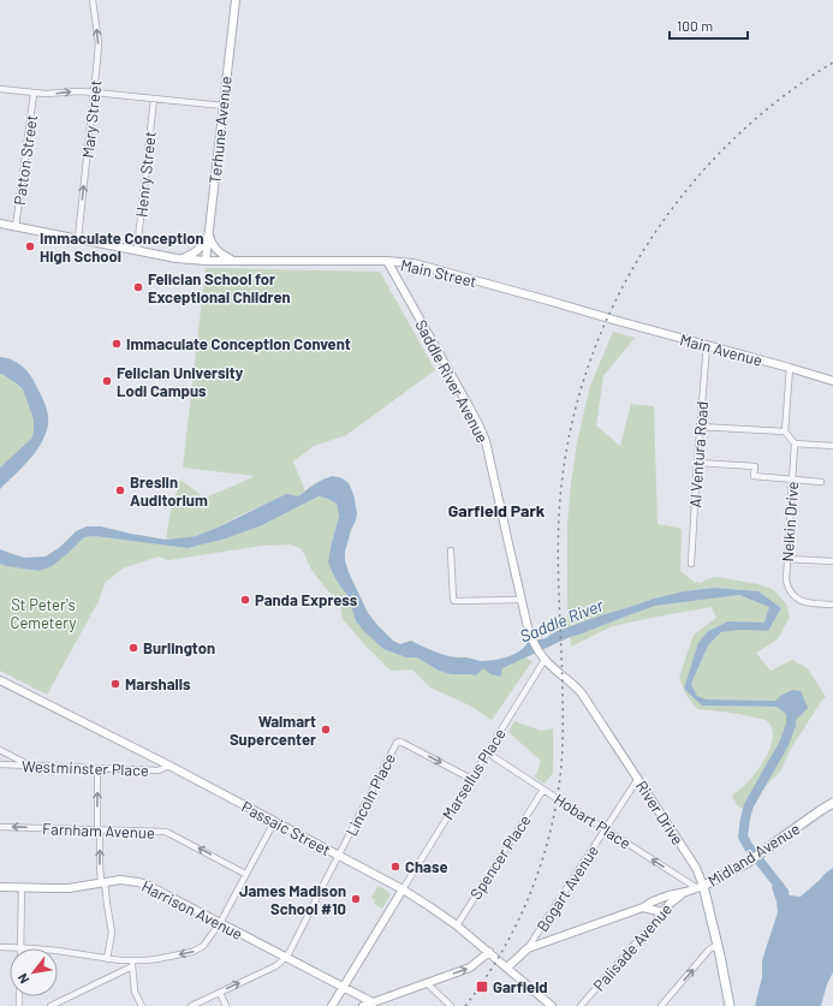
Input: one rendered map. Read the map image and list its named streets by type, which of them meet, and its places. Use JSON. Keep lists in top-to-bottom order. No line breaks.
{"streets":{"main road":["River Drive","Midland Avenue"],"street":["Mary Street","Terhune Avenue","Patton Street","Henry Street","Main Street","Main Avenue","Saddle River Avenue","Al Ventura Road","Nelkin Drive","Westminster Place","Marsellus Place","Lincoln Place","Hobart Place","Passaic Street","Farnham Avenue","Spencer Place","Bogart Avenue","Harrison Avenue","Palisade Avenue"]},"crossings":[["Mary Street","Main Street"],["Terhune Avenue","Main Street"],["Patton Street","Main Street"],["Henry Street","Main Street"],["Main Street","Main Avenue"],["Main Street","Saddle River Avenue"],["Main Avenue","Al Ventura Road"],["Saddle River Avenue","River Drive"],["Westminster Place","Passaic Street"],["Marsellus Place","Lincoln Place"],["Marsellus Place","River Drive"],["Marsellus Place","Hobart Place"],["Marsellus Place","Passaic Street"],["Lincoln Place","Passaic Street"],["Lincoln Place","Harrison Avenue"],["River Drive","Hobart Place"],["River Drive","Midland Avenue"],["River Drive","Bogart Avenue"],["Hobart Place","Midland Avenue"],["Hobart Place","Spencer Place"],["Hobart Place","Bogart Avenue"],["Passaic Street","Midland Avenue"],["Passaic Street","Spencer Place"],["Midland Avenue","Bogart Avenue"],["Midland Avenue","Palisade Avenue"]],"one_way":["Mary Street","Hobart Place","Farnham Avenue"],"districts":["Garfield Park"],"water":["Saddle River"],"parks":["St Peter's Cemetery"],"places":{"other":["Immaculate Conception High School","Felician School for Exceptional Children","Immaculate Conception Convent","Felician University Lodi Campus","Breslin Auditorium","Panda Express","Burlington","Marshalls","Walmart Supercenter","Chase","James Madison School #10"],"transit":["Garfield"]},"scale_bar":"100 m","north":"bottom left"}
